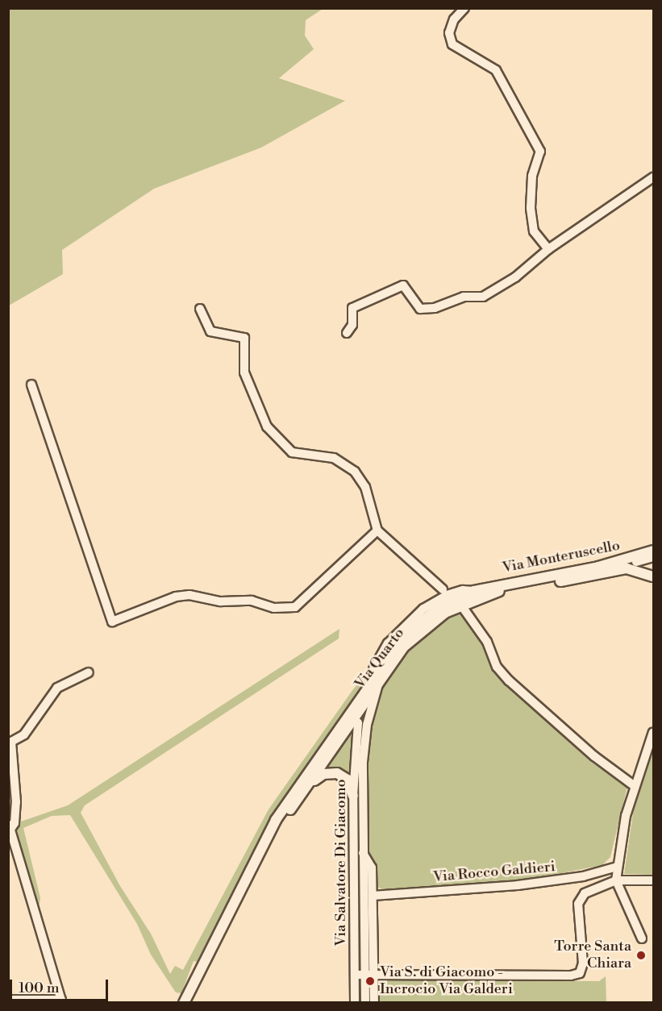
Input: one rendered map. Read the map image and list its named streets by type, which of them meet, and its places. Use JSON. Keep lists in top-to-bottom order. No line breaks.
{"streets":{"street":["Via Monteruscello","Via Quarto","Via Salvatore Di Giacomo","Via Rocco Galdieri"]},"crossings":[["Via Monteruscello","Via Quarto"],["Via Quarto","Via Salvatore Di Giacomo"],["Via Salvatore Di Giacomo","Via Rocco Galdieri"]],"places":["Torre Santa Chiara","Via S. di Giacomo - Incrocio Via Galderi"],"scale_bar":"100 m"}
